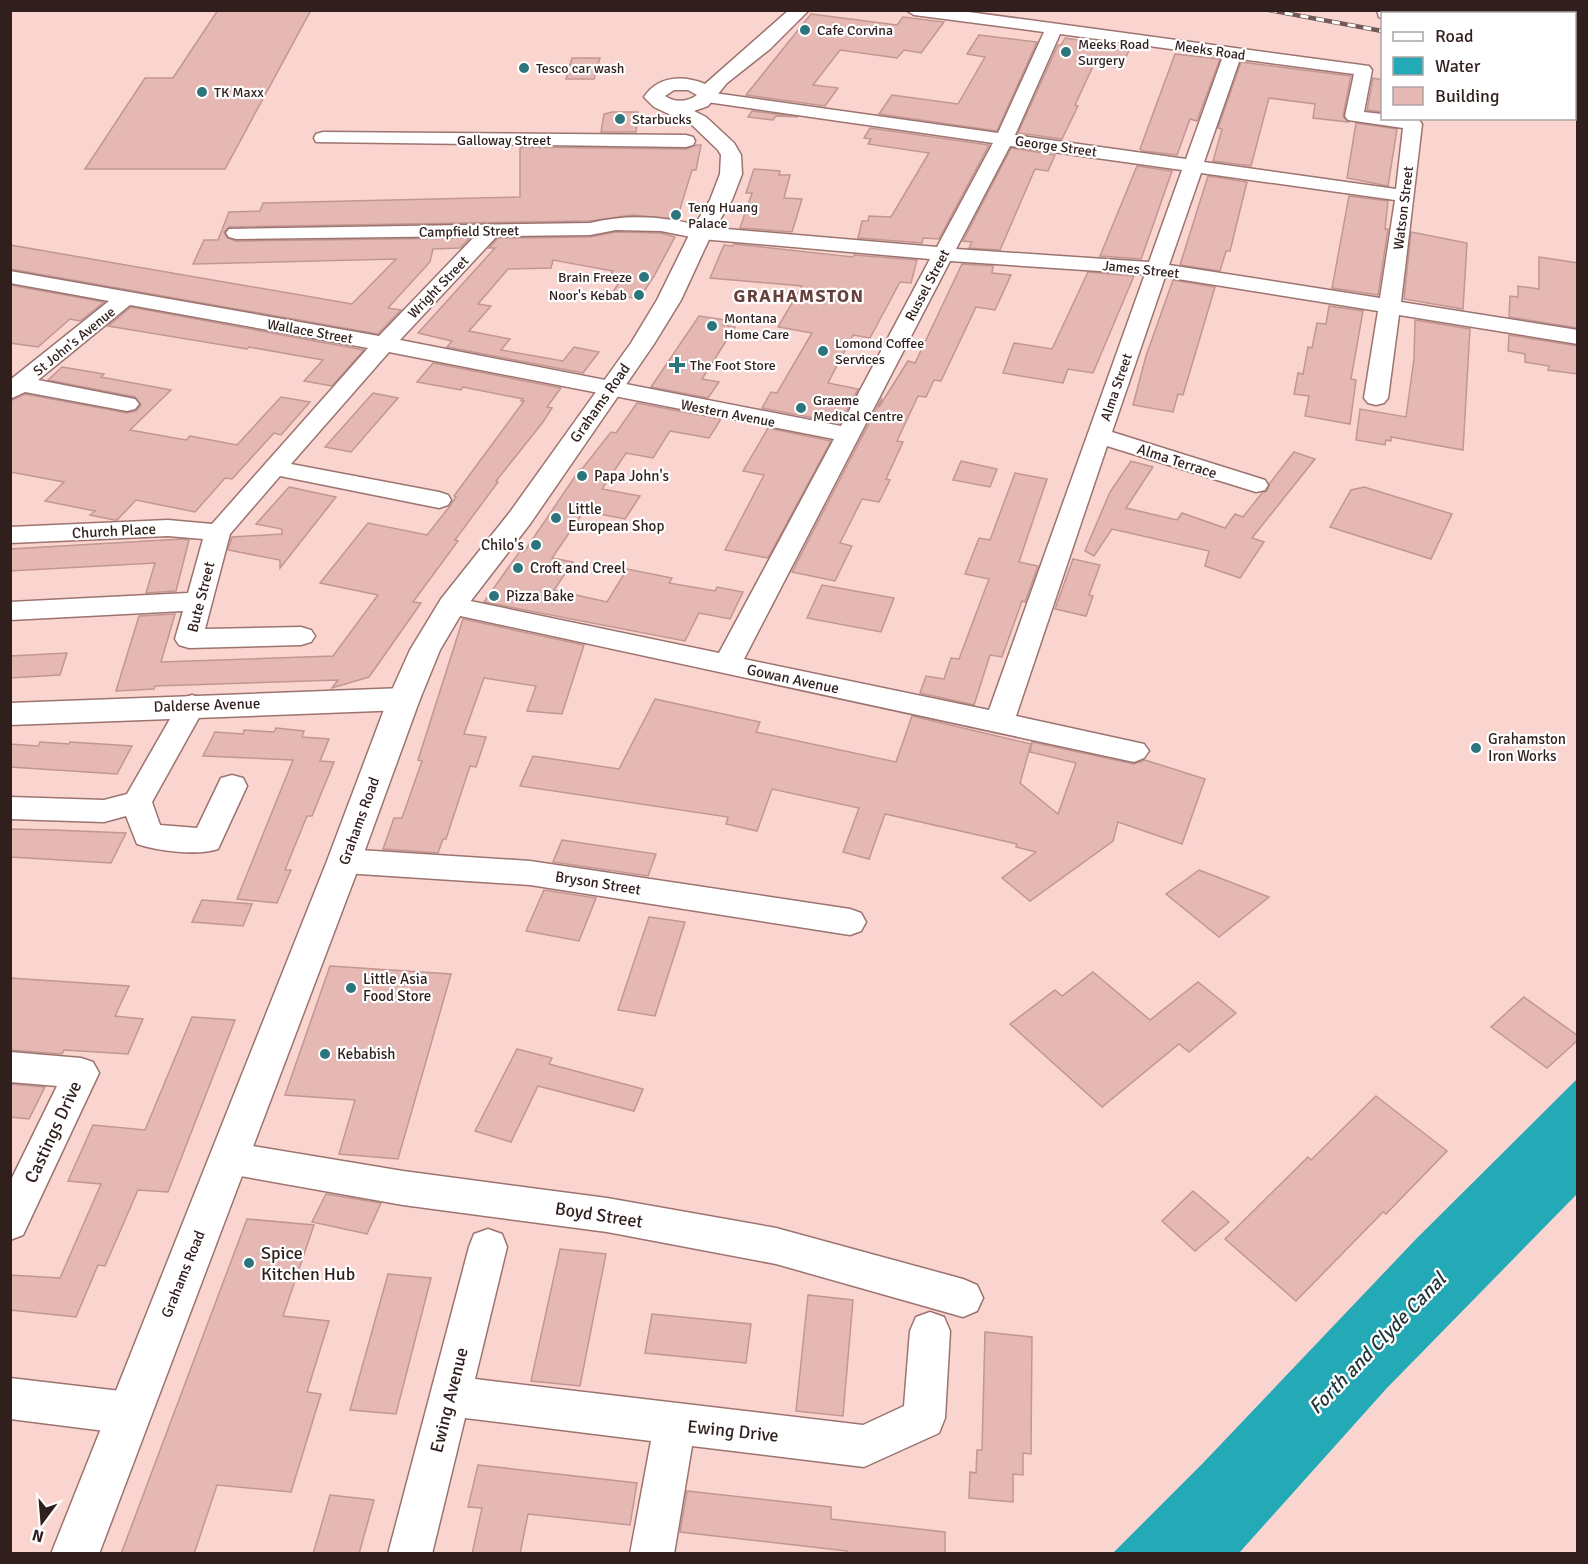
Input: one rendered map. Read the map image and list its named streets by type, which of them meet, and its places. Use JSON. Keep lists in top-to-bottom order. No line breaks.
{"streets":{"main road":["Grahams Road","Dalderse Avenue"],"street":["Meeks Road","Galloway Street","George Street","Watson Street","Campfield Street","James Street","Russel Street","Wright Street","Wallace Street","St John's Avenue","Alma Street","Western Avenue","Alma Terrace","Church Place","Bute Street","Gowan Avenue","Bryson Street","Castings Drive","Boyd Street","Ewing Avenue","Ewing Drive"]},"crossings":[["Meeks Road","Watson Street"],["Meeks Road","Russel Street"],["Meeks Road","Alma Street"],["George Street","Watson Street"],["George Street","Russel Street"],["George Street","Alma Street"],["George Street","Grahams Road"],["Watson Street","James Street"],["Campfield Street","James Street"],["Campfield Street","Wright Street"],["Campfield Street","Grahams Road"],["James Street","Russel Street"],["James Street","Alma Street"],["James Street","Grahams Road"],["Russel Street","Western Avenue"],["Russel Street","Gowan Avenue"],["Wright Street","Wallace Street"],["Wright Street","Bute Street"],["Wallace Street","St John's Avenue"],["Wallace Street","Grahams Road"],["Wallace Street","Western Avenue"],["Wallace Street","Bute Street"],["Alma Street","Alma Terrace"],["Alma Street","Gowan Avenue"],["Grahams Road","Western Avenue"],["Grahams Road","Gowan Avenue"],["Grahams Road","Dalderse Avenue"],["Grahams Road","Bryson Street"],["Grahams Road","Boyd Street"],["Church Place","Bute Street"],["Ewing Avenue","Ewing Drive"]],"districts":["GRAHAMSTON"],"water":["Forth and Clyde Canal"],"places":{"other":["Cafe Corvina","Meeks Road Surgery","Tesco car wash","TK Maxx","Starbucks","Teng Huang Palace","Brain Freeze","Noor's Kebab","Montana Home Care","Lomond Coffee Services","Graeme Medical Centre","Papa John's","Little European Shop","Chilo's","Croft and Creel","Pizza Bake","Grahamston Iron Works","Little Asia Food Store","Kebabish","Spice Kitchen Hub"],"health":["The Foot Store"]},"legend":["Road","Water","Building"],"north":"bottom"}
